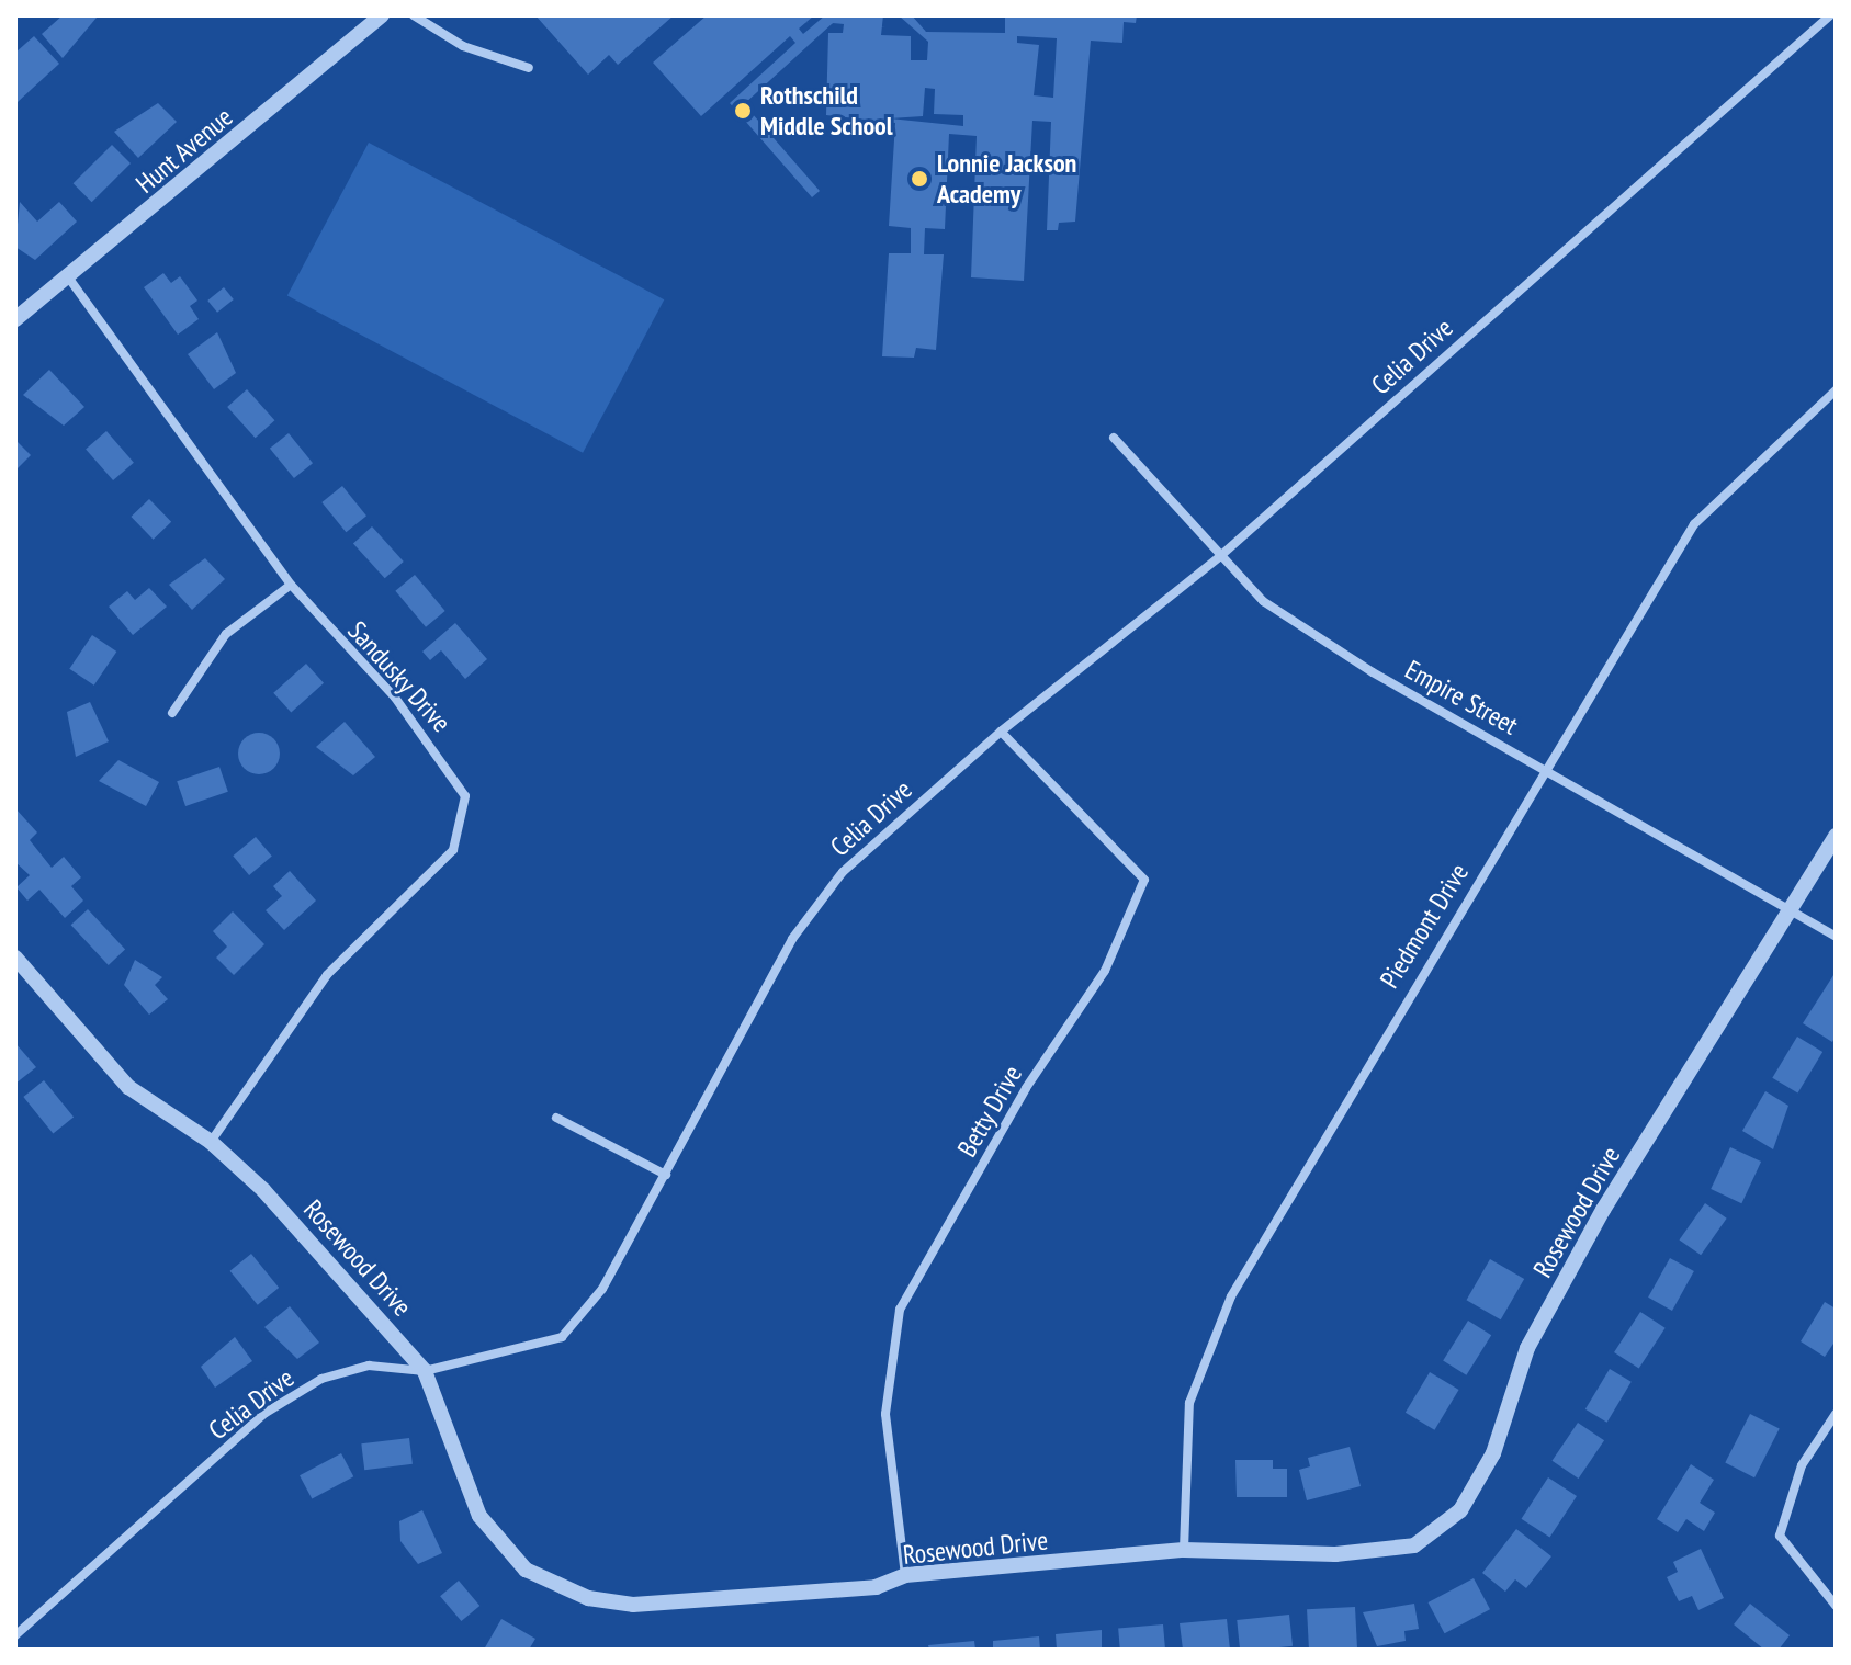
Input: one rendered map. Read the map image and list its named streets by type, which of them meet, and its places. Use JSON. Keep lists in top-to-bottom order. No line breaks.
{"streets":{"street":["Hunt Avenue","Celia Drive","Sandusky Drive","Empire Street","Piedmont Drive","Betty Drive","Rosewood Drive"]},"crossings":[["Hunt Avenue","Sandusky Drive"],["Celia Drive","Empire Street"],["Celia Drive","Betty Drive"],["Celia Drive","Rosewood Drive"],["Sandusky Drive","Rosewood Drive"],["Empire Street","Piedmont Drive"],["Empire Street","Rosewood Drive"],["Piedmont Drive","Rosewood Drive"],["Betty Drive","Rosewood Drive"]],"places":["Rothschild Middle School","Lonnie Jackson Academy"]}
